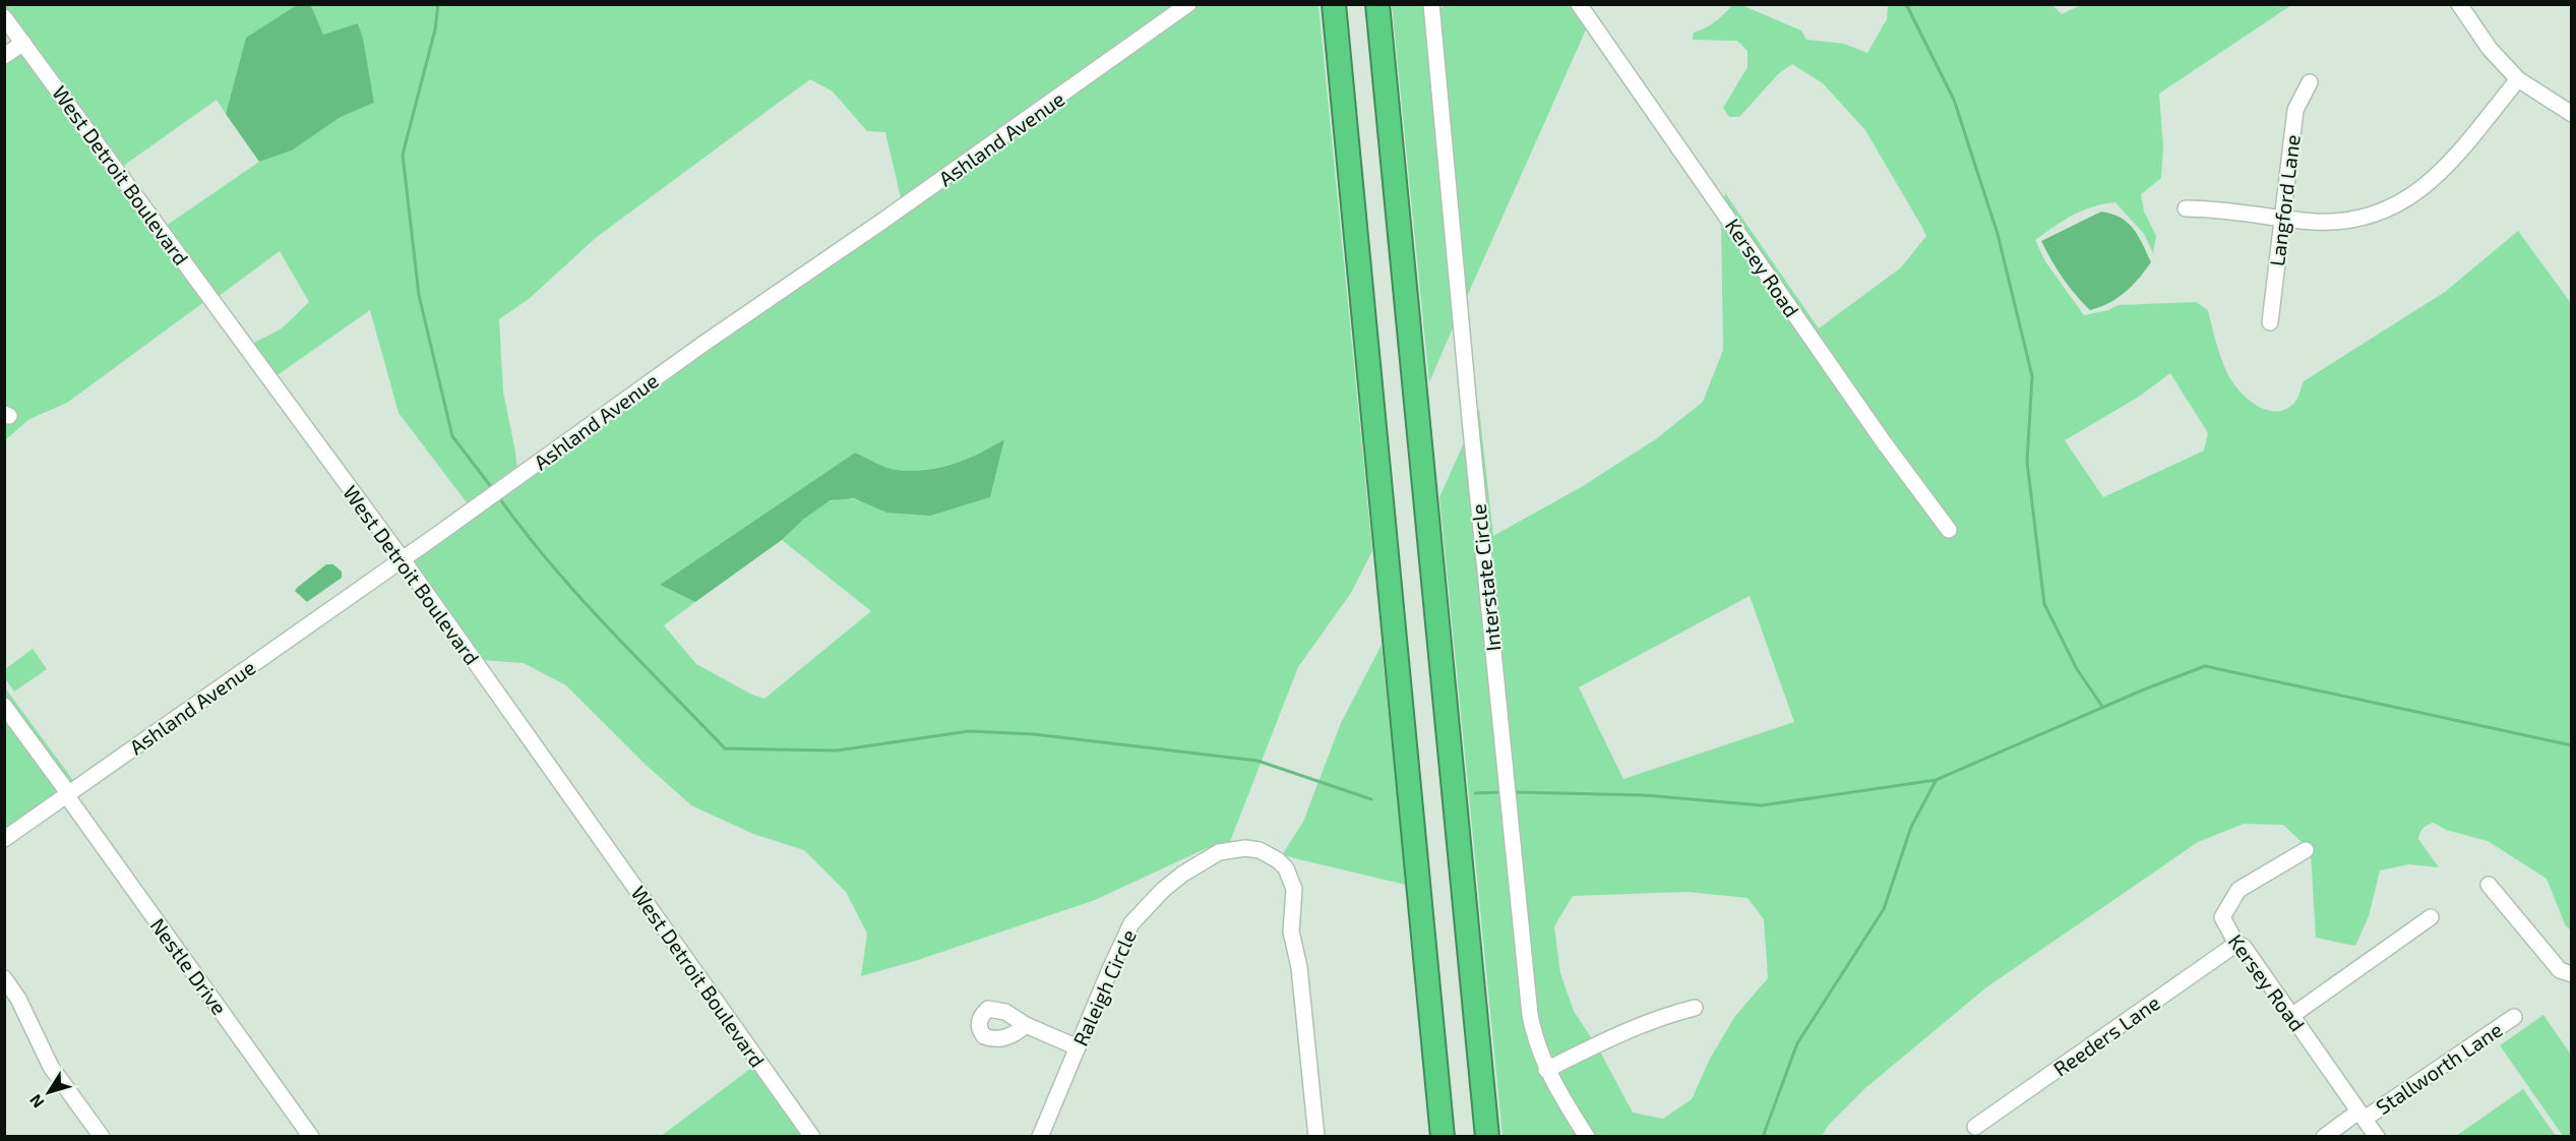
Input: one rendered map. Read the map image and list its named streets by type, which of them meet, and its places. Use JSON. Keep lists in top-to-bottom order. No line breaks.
{"streets":{"street":["Ashland Avenue","West Detroit Boulevard","Langford Lane","Kersey Road","Interstate Circle","Nestle Drive","Raleigh Circle","Reeders Lane","Stallworth Lane"]},"crossings":[["Ashland Avenue","West Detroit Boulevard"],["Ashland Avenue","Nestle Drive"],["Kersey Road","Reeders Lane"],["Kersey Road","Stallworth Lane"]],"north":"bottom left"}
